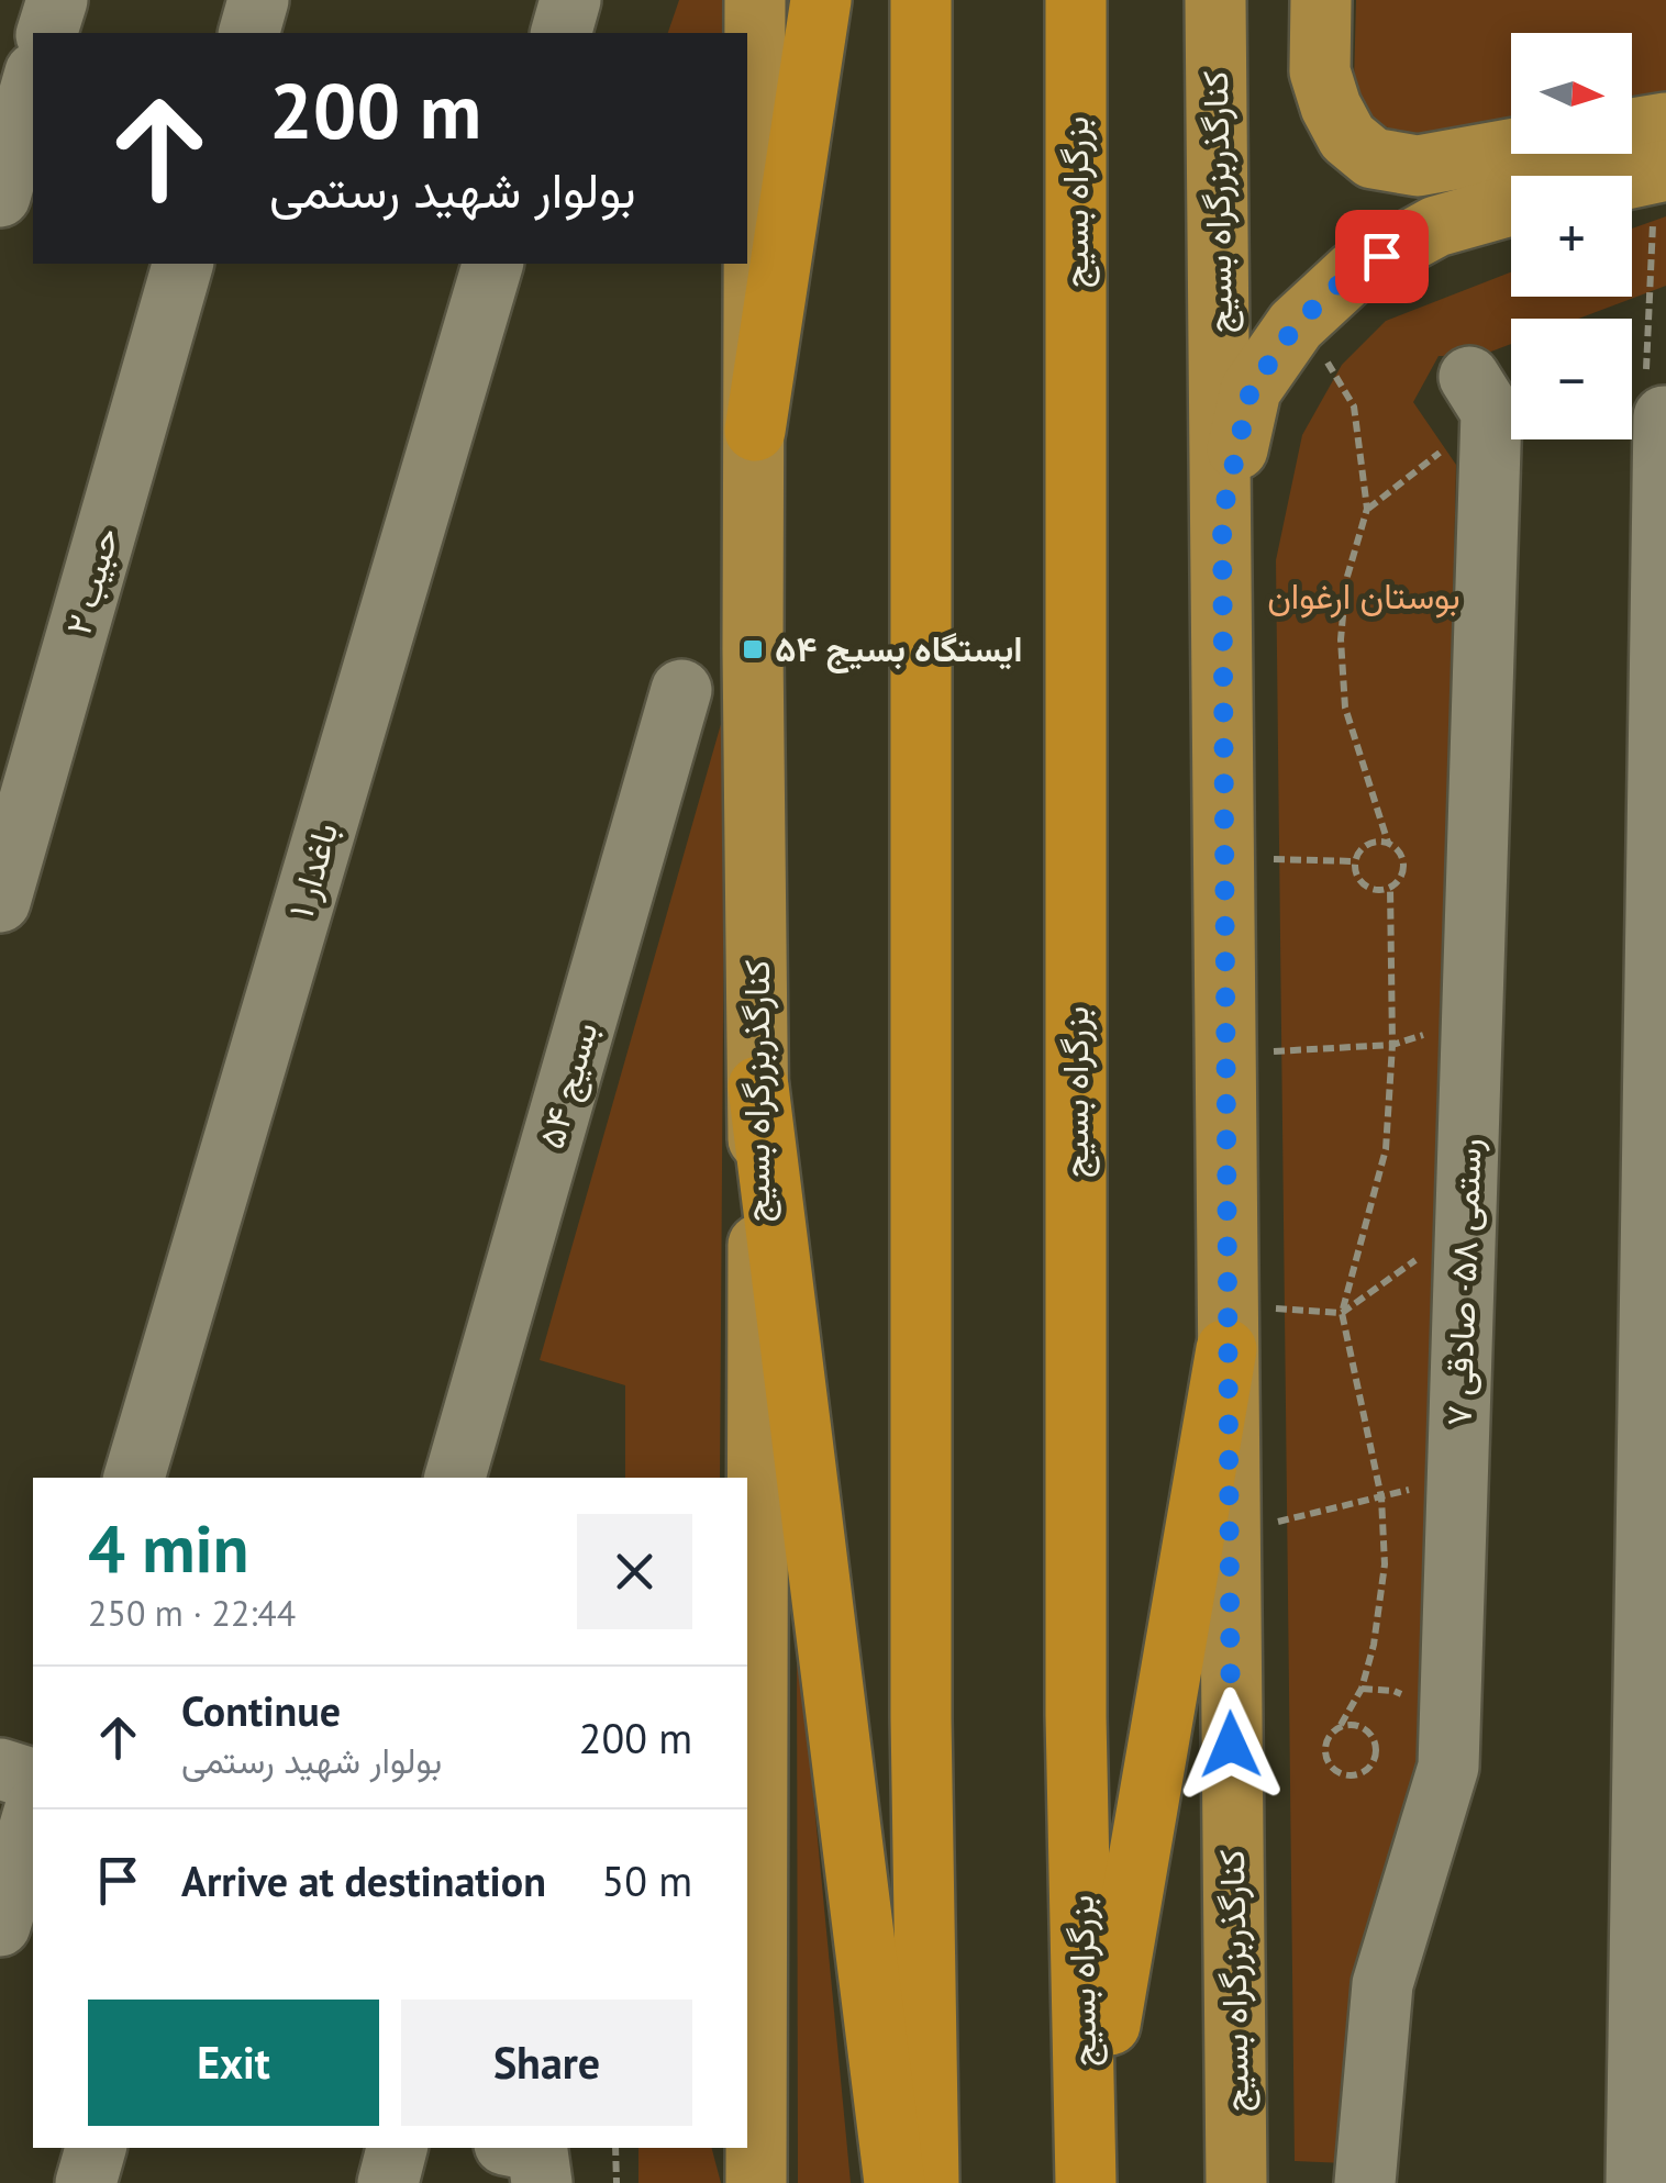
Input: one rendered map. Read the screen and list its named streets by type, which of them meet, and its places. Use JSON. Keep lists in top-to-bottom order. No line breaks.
{"streets":{"highway":["بزرگراه بسیج"],"main road":["کنارگذربزرگراه بسیج"],"street":["حبیب ۲","باغدار ۱","بسیج ۵۴","رستمی ۵۸- صادقی ۷"]},"parks":["بوستان ارغوان"],"places":{"transit":["ایستگاه بسیج ۵۴"]},"north":"right","page":{"map_buttons":["+","−"],"turn":["200 m","بولوار شهید رستمی"],"heading":["4 min","250 m · 22:44"],"list":[{"name":"Continue","note":"بولوار شهید رستمی","value":"200 m"},{"name":"Arrive at destination","value":"50 m"}],"buttons":["Exit","Share"]}}
